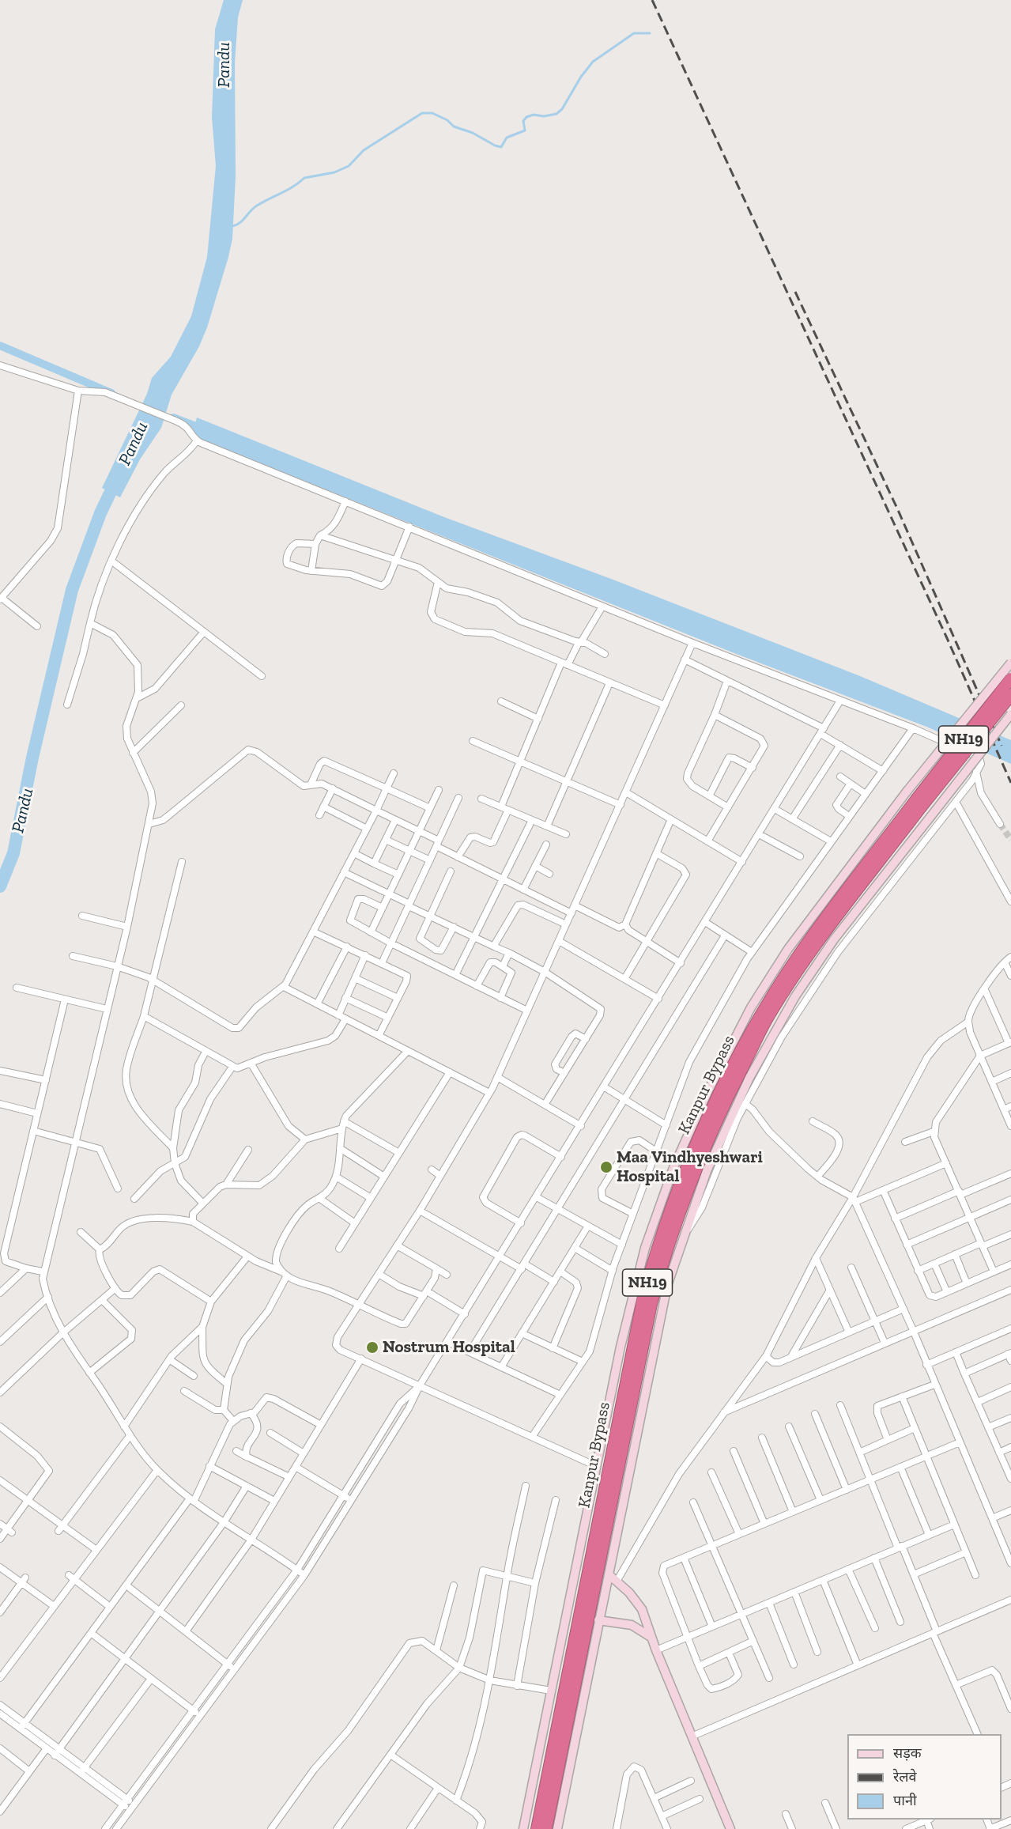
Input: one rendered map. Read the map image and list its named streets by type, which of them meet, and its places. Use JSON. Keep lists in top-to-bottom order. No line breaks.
{"streets":{"highway":["NH19","Kanpur Bypass"]},"water":["Pandu"],"places":["Maa Vindhyeshwari Hospital","Nostrum Hospital"],"legend":["सड़क","रेलवे","पानी"]}
